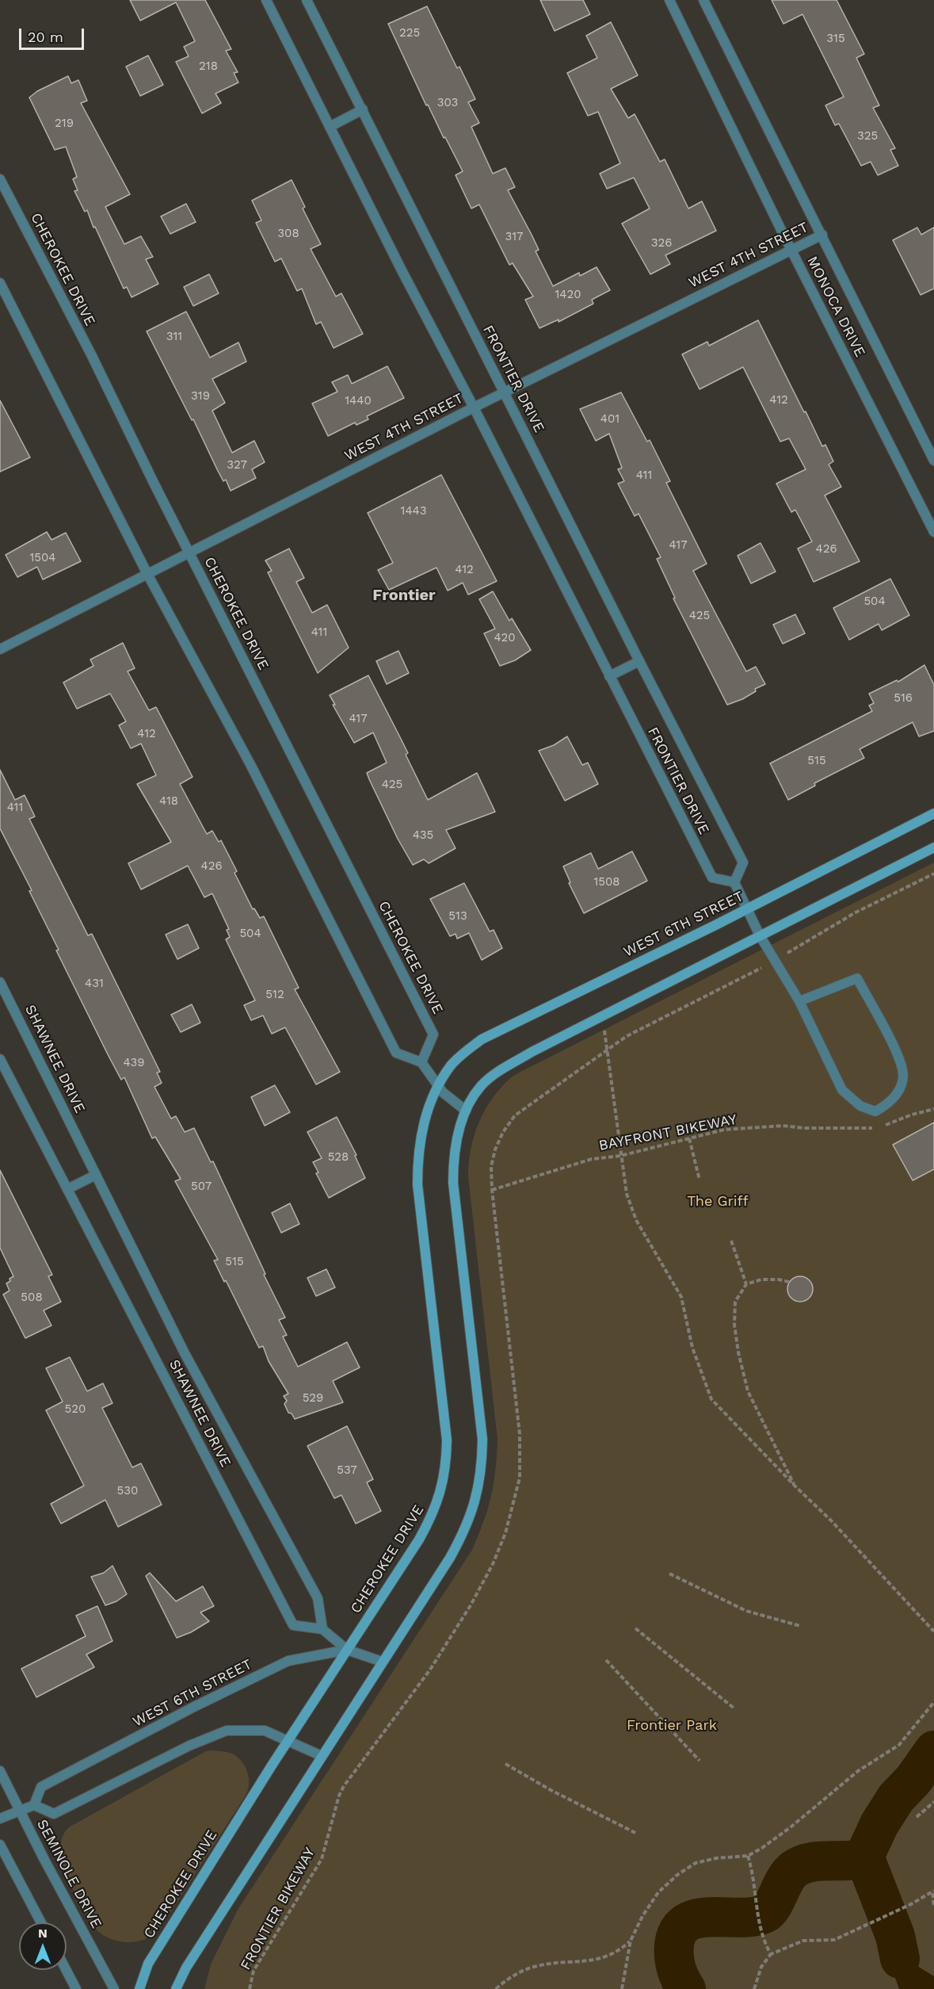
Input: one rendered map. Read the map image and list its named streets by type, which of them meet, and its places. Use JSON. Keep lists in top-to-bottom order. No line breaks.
{"streets":{"main road":["CHEROKEE DRIVE","WEST 6TH STREET"],"street":["WEST 4TH STREET","MONOCA DRIVE","FRONTIER DRIVE","SHAWNEE DRIVE","SEMINOLE DRIVE"],"path":["BAYFRONT BIKEWAY","FRONTIER BIKEWAY"]},"crossings":[["WEST 4TH STREET","CHEROKEE DRIVE"],["WEST 4TH STREET","MONOCA DRIVE"],["WEST 4TH STREET","FRONTIER DRIVE"],["CHEROKEE DRIVE","WEST 6TH STREET"]],"districts":["Frontier"],"parks":["The Griff","Frontier Park"],"house_numbers":["225","315","218","303","219","325","308","317","326","1420","311","319","412","1440","401","327","411","1443","417","426","1504","412","504","425","411","420","516","417","412","515","425","418","411","435","426","1508","513","504","431","512","439","528","507","515","508","529","520","537","530"],"scale_bar":"20 m","north":"top"}
